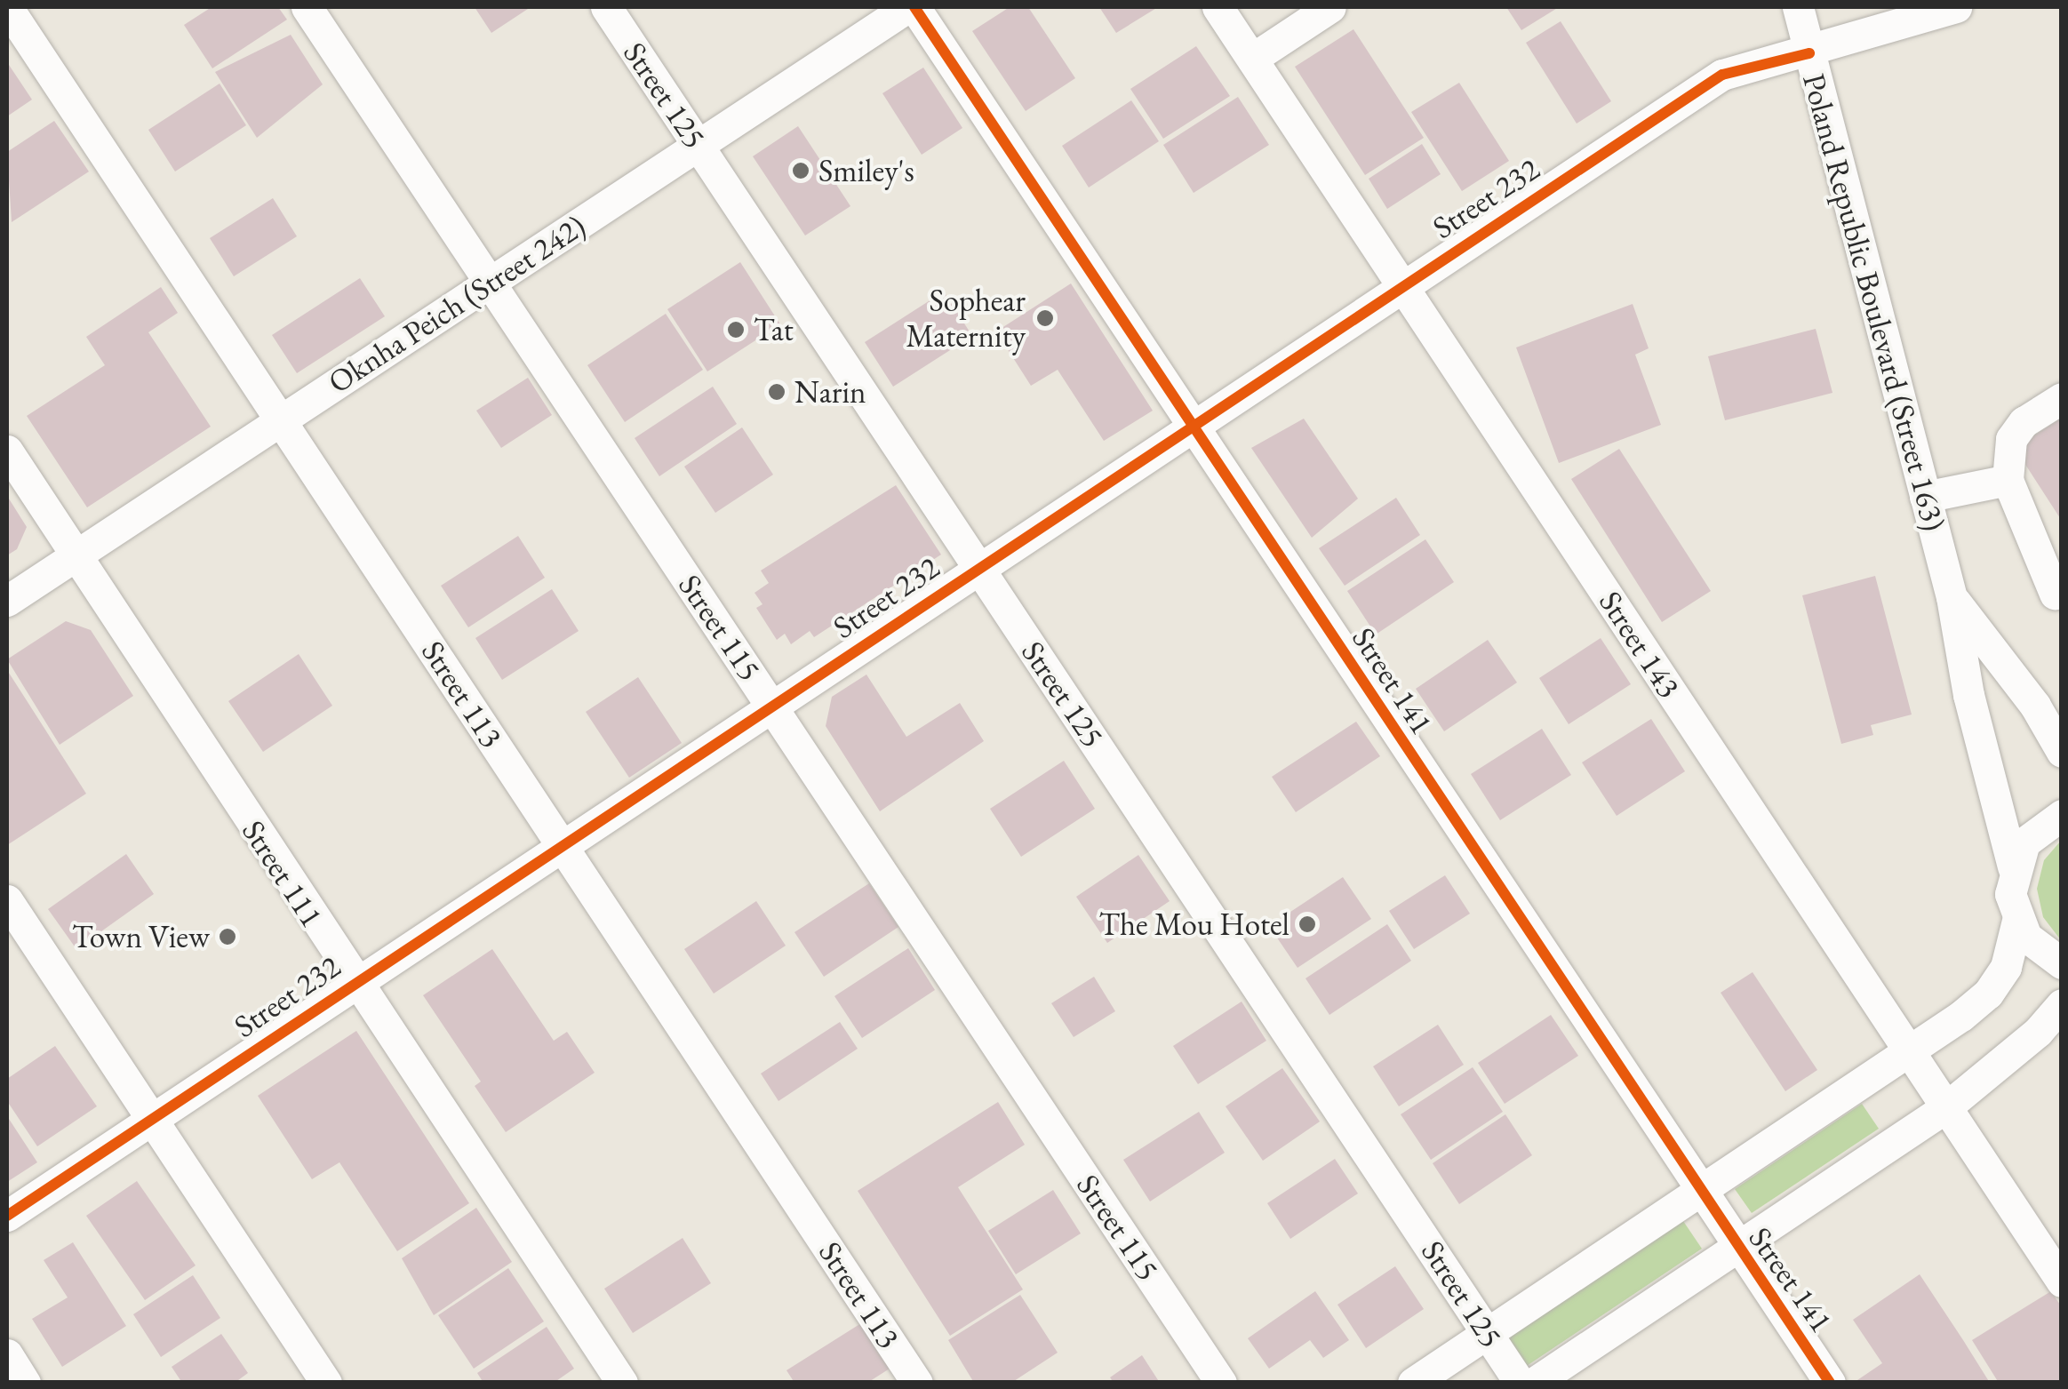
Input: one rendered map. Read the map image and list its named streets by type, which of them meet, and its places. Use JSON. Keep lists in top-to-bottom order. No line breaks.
{"streets":{"street":["Street 125","Street 232","Poland Republic Boulevard (Street 163)","Oknha Peich (Street 242)","Street 115","Street 143","Street 141","Street 113","Street 111"]},"crossings":[["Street 125","Street 232"],["Street 125","Oknha Peich (Street 242)"],["Street 232","Poland Republic Boulevard (Street 163)"],["Street 232","Street 115"],["Street 232","Street 143"],["Street 232","Street 141"],["Street 232","Street 113"],["Street 232","Street 111"],["Oknha Peich (Street 242)","Street 115"],["Oknha Peich (Street 242)","Street 113"],["Oknha Peich (Street 242)","Street 111"]],"places":["Smiley's","Sophear Maternity","Tat","Narin","The Mou Hotel","Town View"]}
